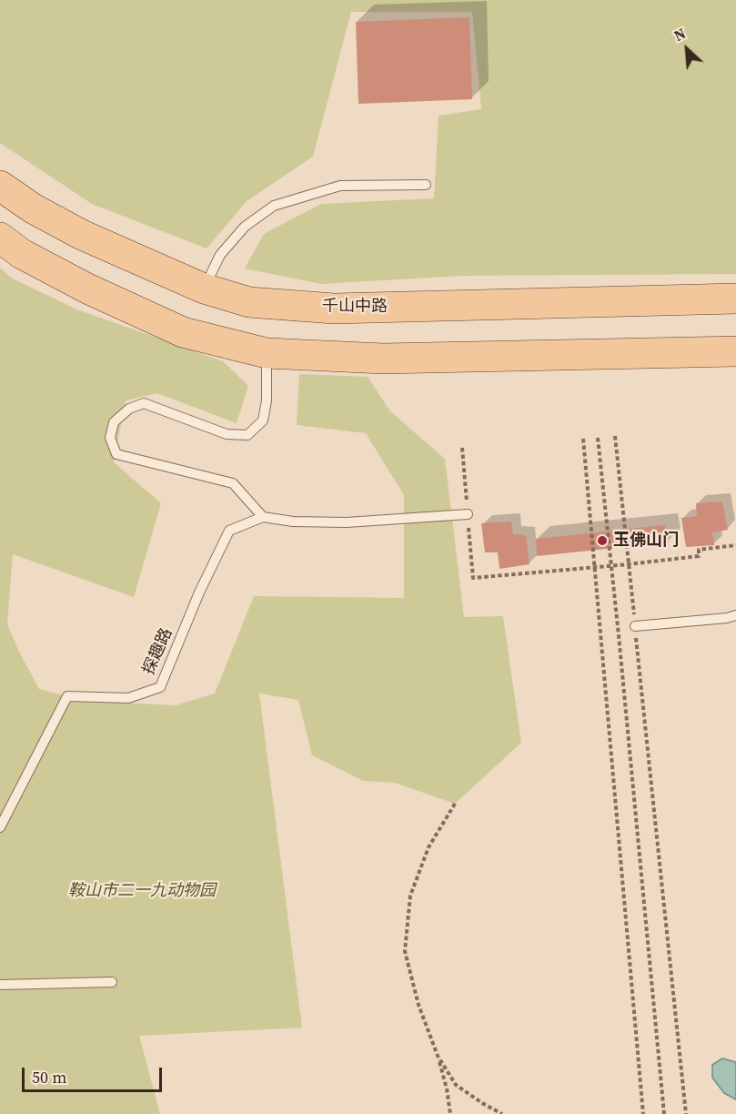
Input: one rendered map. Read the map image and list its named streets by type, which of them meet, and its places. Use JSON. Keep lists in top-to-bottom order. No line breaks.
{"streets":{"main road":["千山中路"],"lane":["探趣路"]},"parks":["鞍山市二一九动物园"],"places":["玉佛山门"],"scale_bar":"50 m","north":"top left"}
